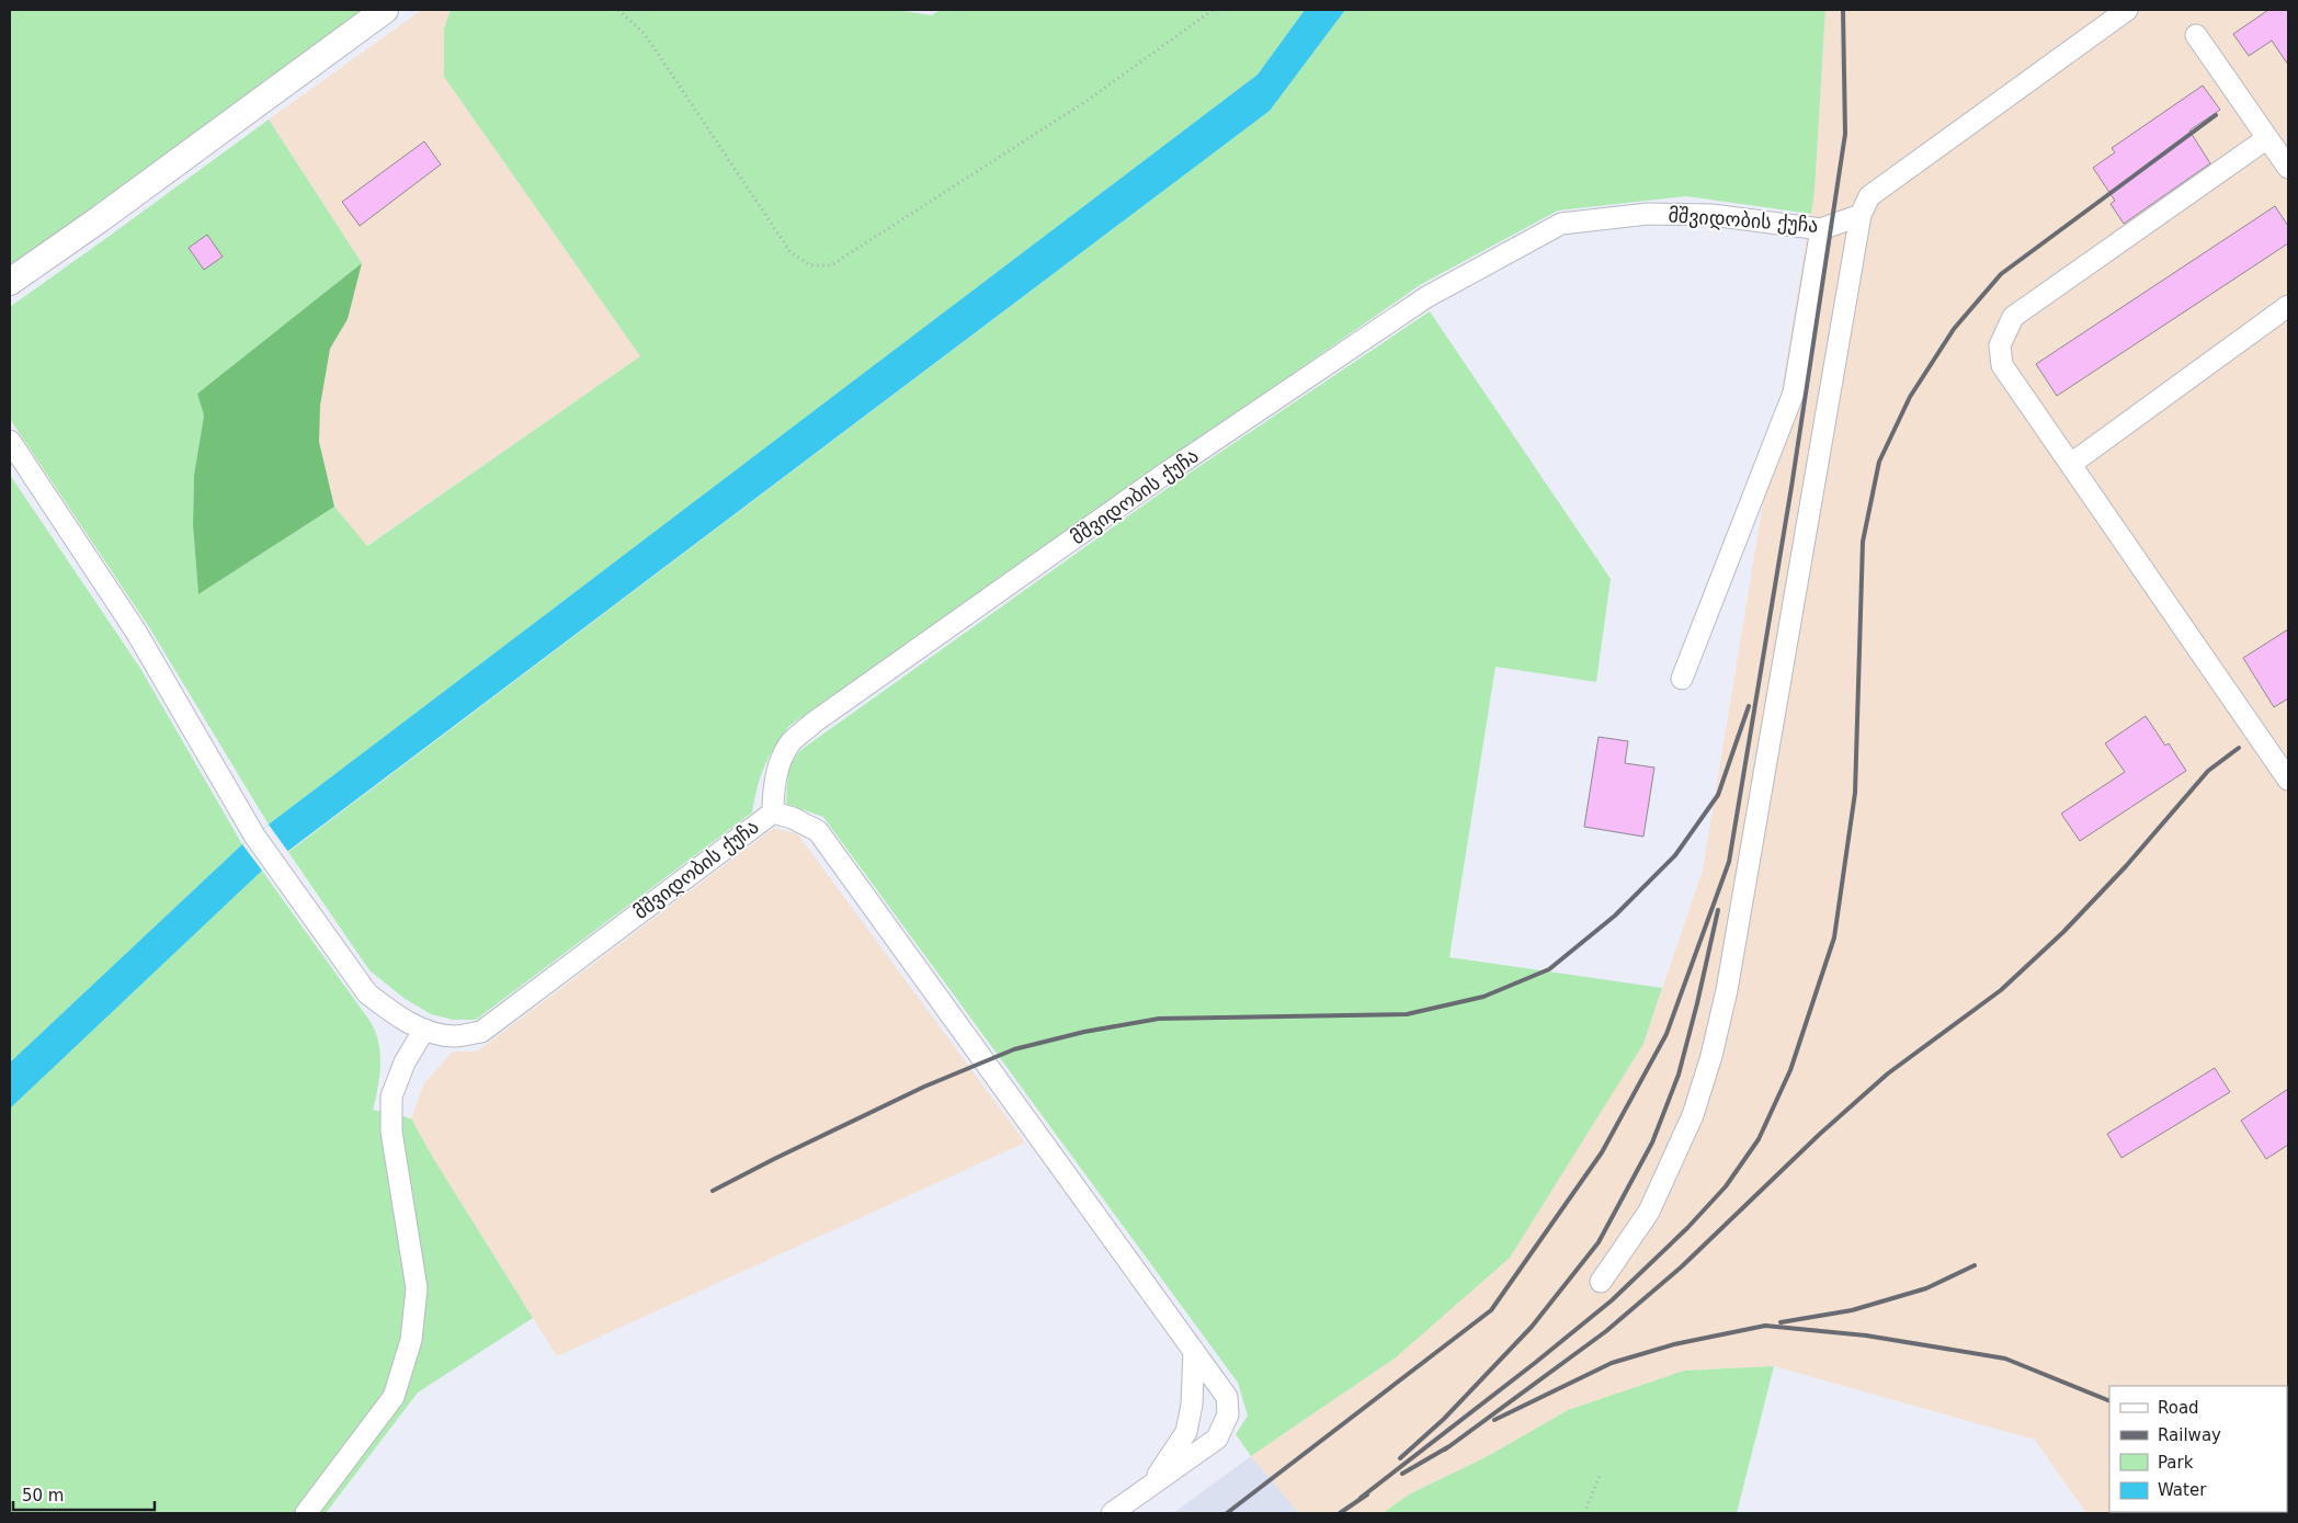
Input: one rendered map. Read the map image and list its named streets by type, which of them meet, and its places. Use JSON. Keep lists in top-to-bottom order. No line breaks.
{"streets":{"street":["მშვიდობის ქუჩა"]},"legend":["Road","Railway","Park","Water"],"scale_bar":"50 m"}
